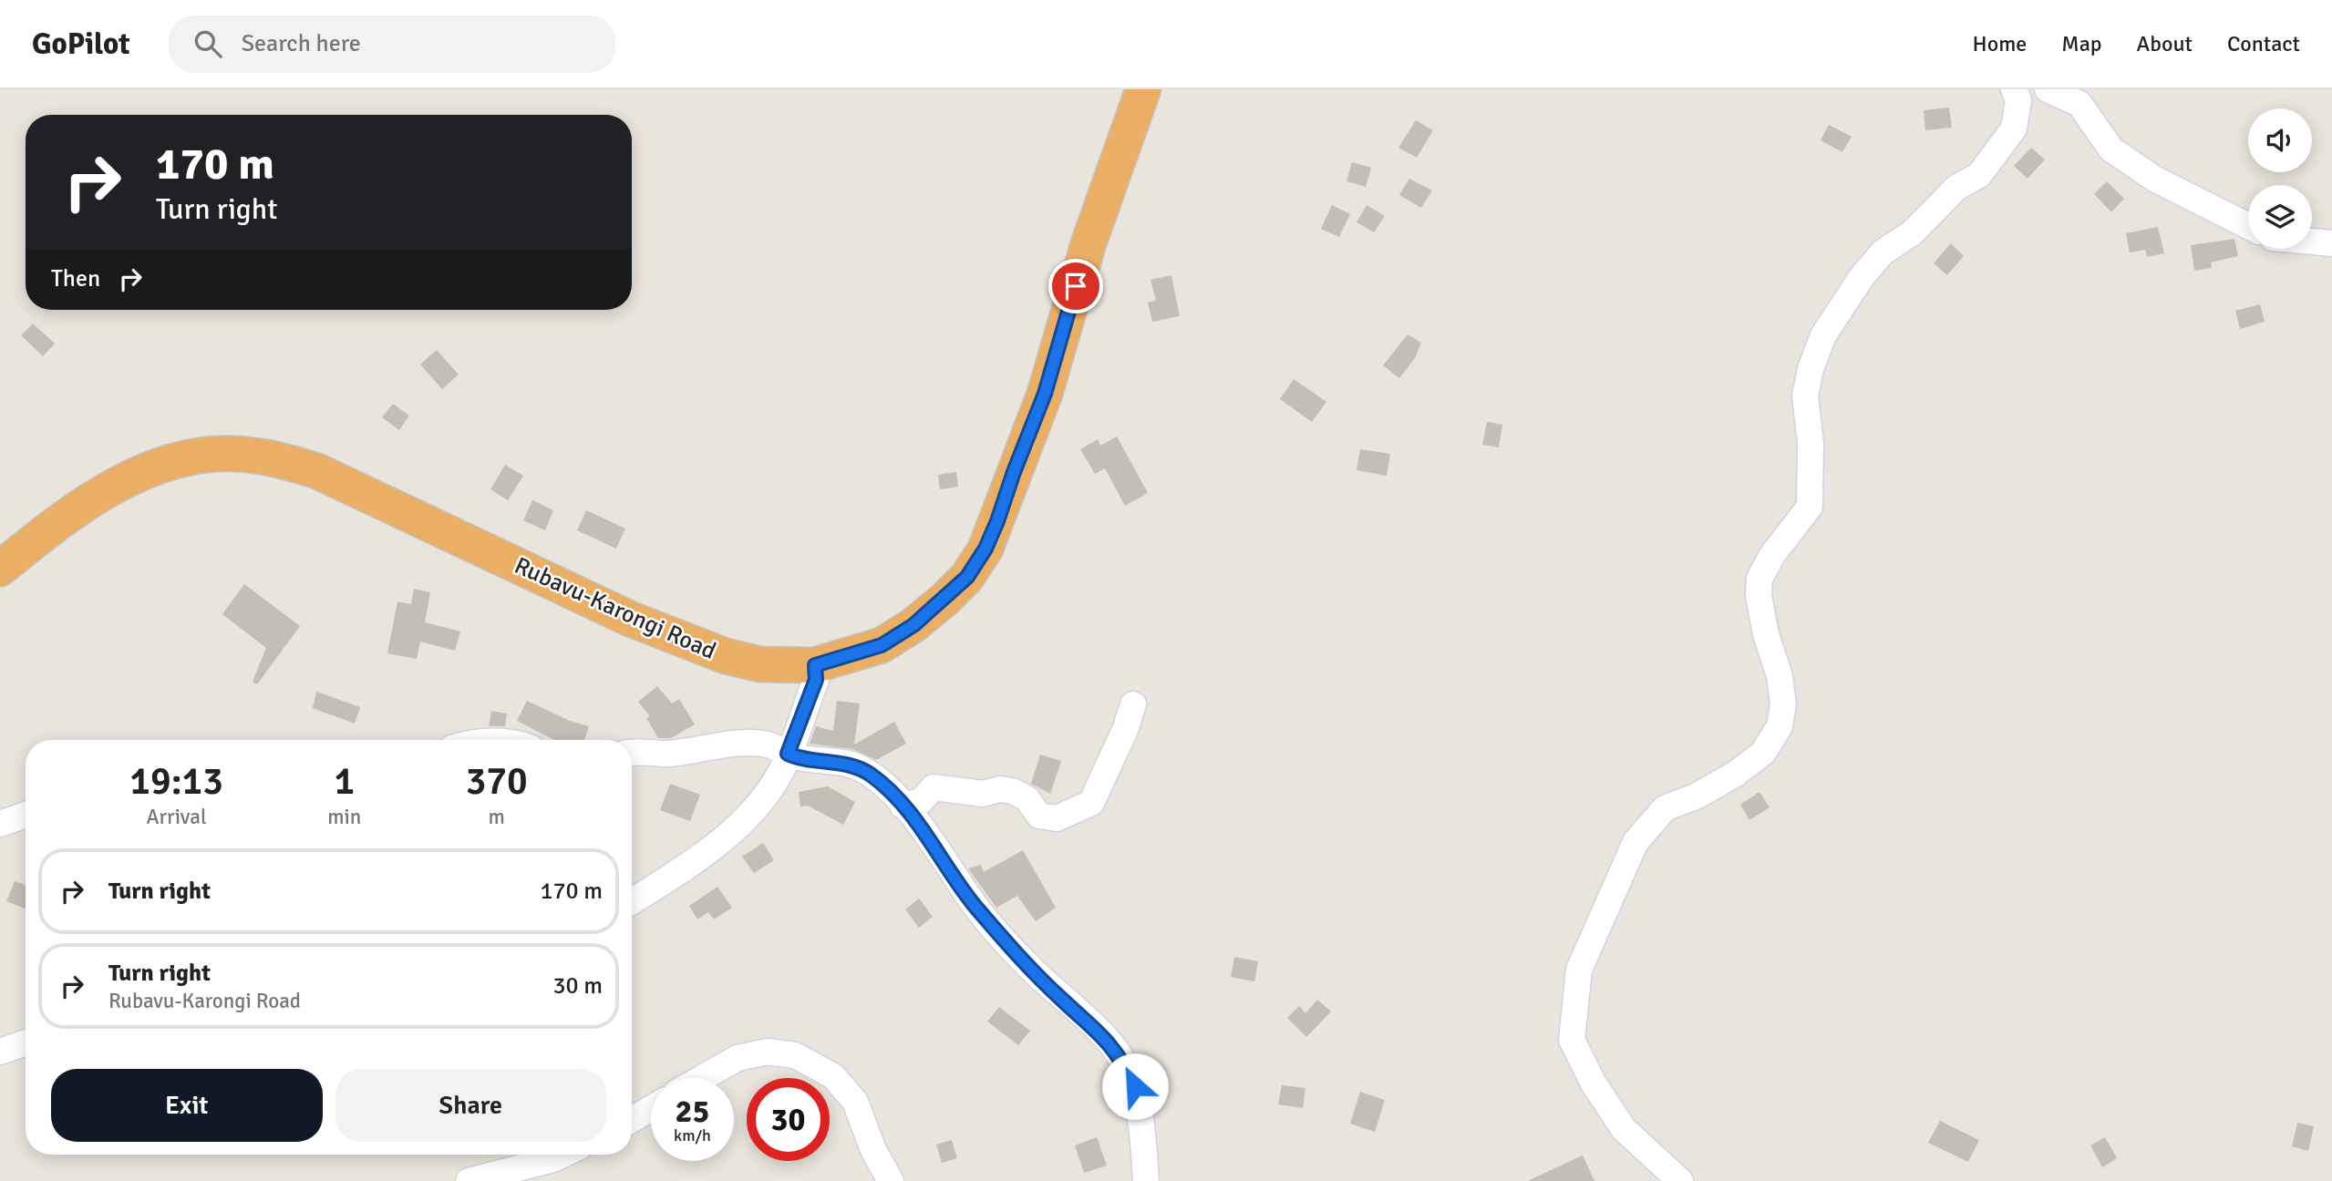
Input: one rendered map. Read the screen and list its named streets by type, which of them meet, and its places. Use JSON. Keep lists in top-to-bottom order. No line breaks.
{"streets":{"highway":["Rubavu-Karongi Road"]},"page":{"header":"GoPilot","search":"Search here","nav":["Home","Map","About","Contact"],"turn":["170 m","Turn right"],"then":"Then","eta":["19:13","Arrival","1","min","370","m"],"list":[{"name":"Turn right","value":"170 m"},{"name":"Turn right","note":"Rubavu-Karongi Road","value":"30 m"}],"buttons":["Exit","Share"],"speed":"25 km/h","limit":"30"}}
